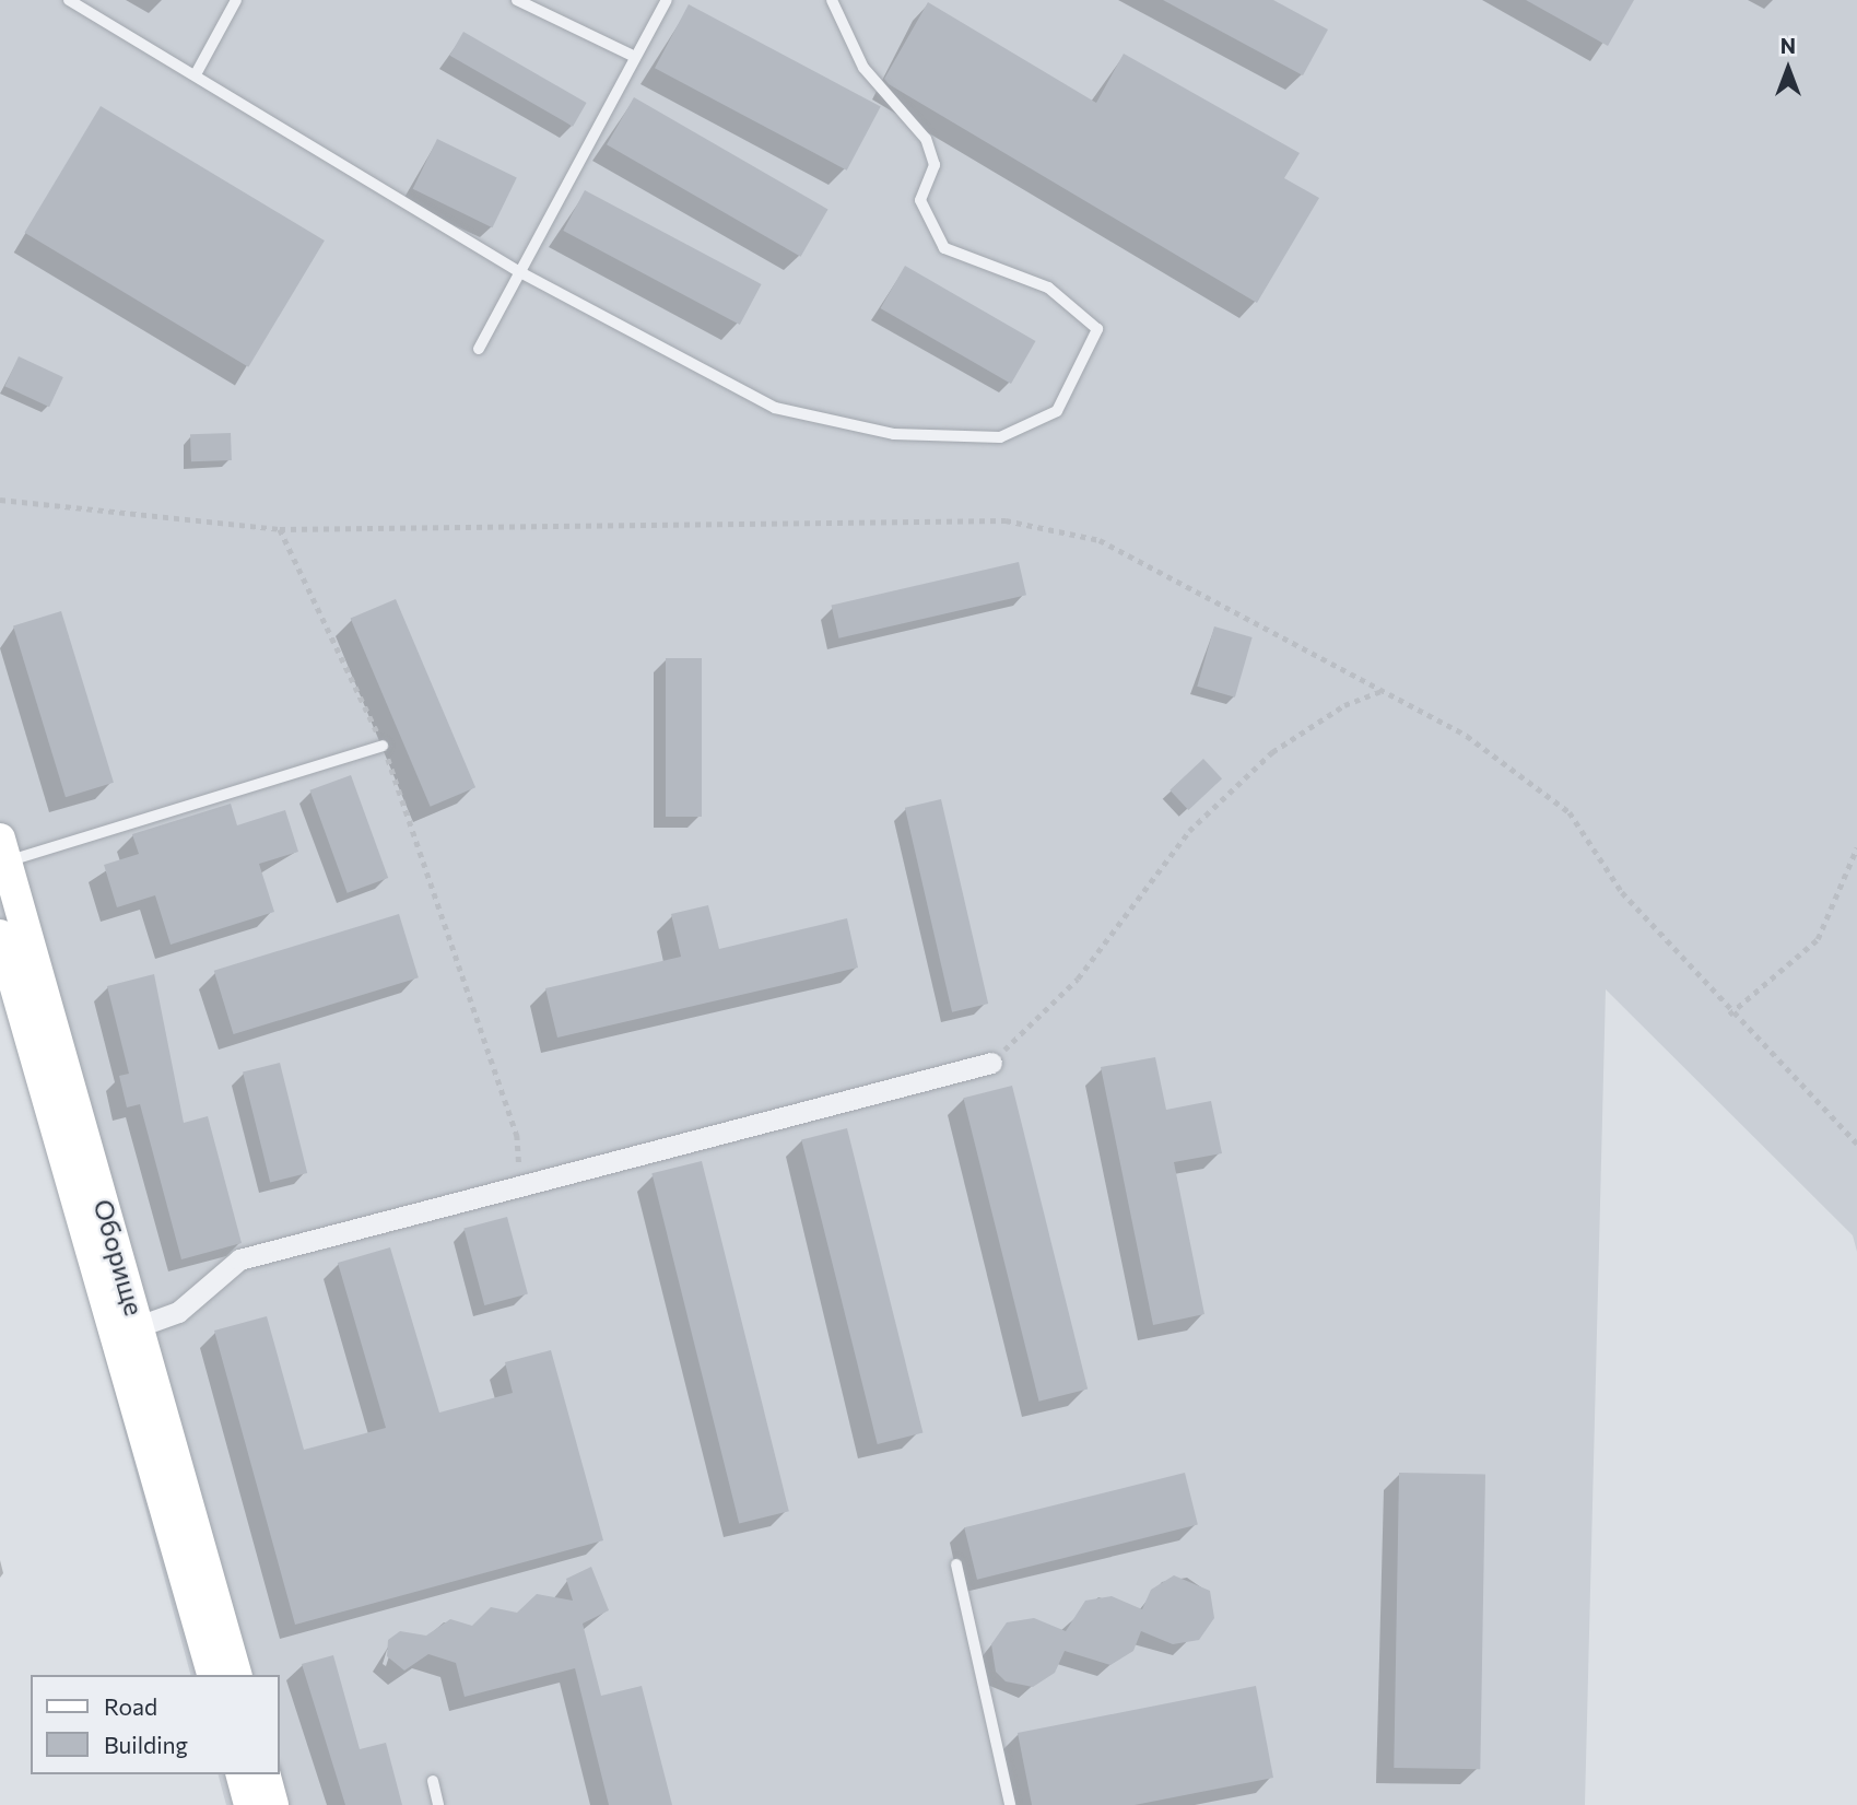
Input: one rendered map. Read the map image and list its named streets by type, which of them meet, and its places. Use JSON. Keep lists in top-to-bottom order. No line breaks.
{"streets":{"main road":["Оборище"]},"legend":["Road","Building"],"north":"top"}
